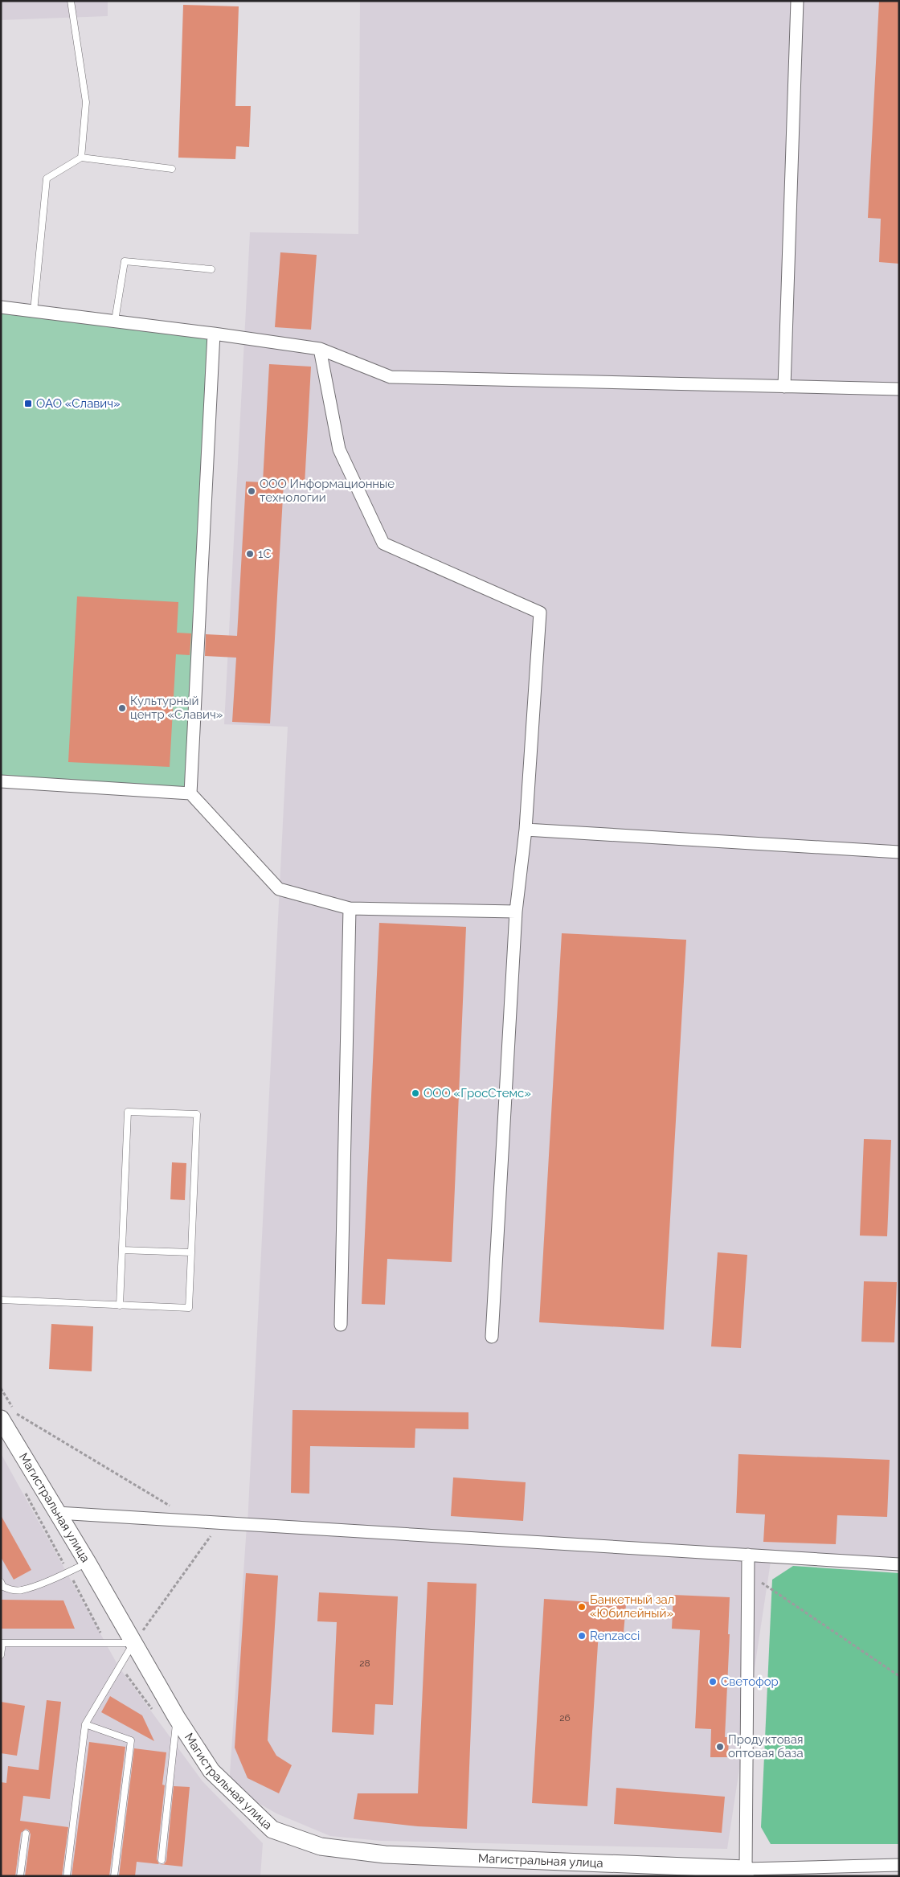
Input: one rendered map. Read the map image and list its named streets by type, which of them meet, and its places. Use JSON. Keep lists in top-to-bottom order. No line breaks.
{"streets":{"main road":["Магистральная улица"]},"places":{"transit":["ОАО «Славич»"],"other":["ООО Информационные технологии","1С","Культурный центр «Славич»","ООО «ГросСтемс»","Банкетный зал «Юбилейный»","Renzacci","Светофор","Продуктовая оптовая база"]},"house_numbers":["28","26"]}
